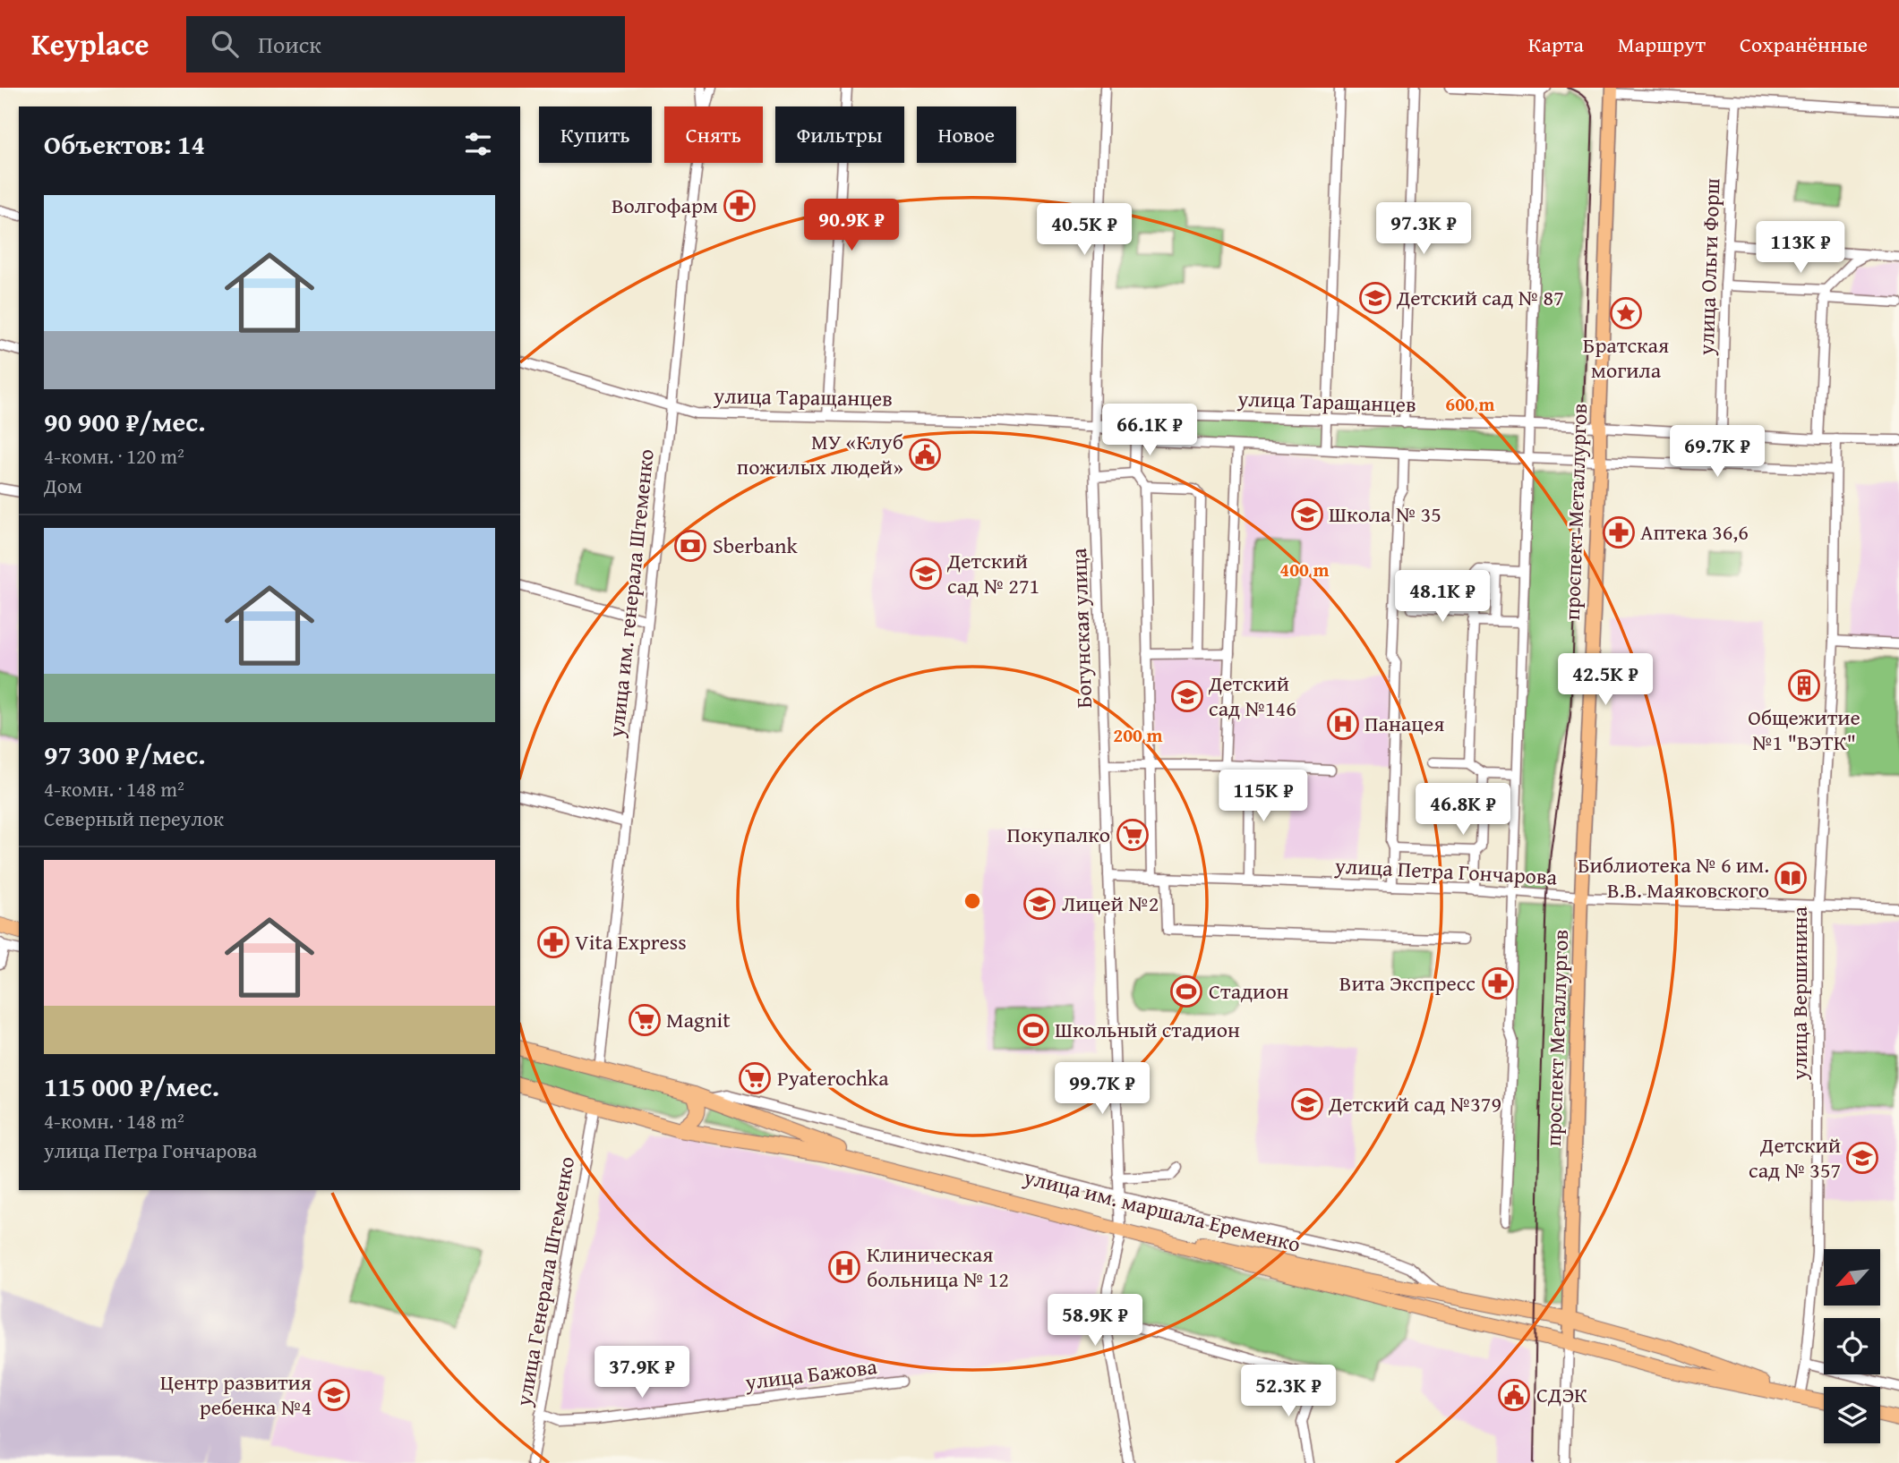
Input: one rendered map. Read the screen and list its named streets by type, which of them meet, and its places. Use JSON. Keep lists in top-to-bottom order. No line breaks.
{"streets":{"highway":["улица им. маршала Еременко"],"main road":["проспект Металлургов"],"street":["улица Ольги Форш","улица Таращанцев","улица им. генерала Штеменко","Богунская улица","улица Петра Гончарова","улица Вершинина","улица Генерала Штеменко","улица Бажова"]},"crossings":[["улица Ольги Форш","улица Таращанцев"],["улица Таращанцев","проспект Металлургов"],["улица Таращанцев","улица им. генерала Штеменко"],["улица Таращанцев","Богунская улица"],["улица Таращанцев","улица Вершинина"],["проспект Металлургов","улица Петра Гончарова"],["проспект Металлургов","улица им. маршала Еременко"],["улица им. генерала Штеменко","улица им. маршала Еременко"],["Богунская улица","улица Петра Гончарова"],["Богунская улица","улица им. маршала Еременко"],["улица Петра Гончарова","улица Вершинина"],["улица Вершинина","улица им. маршала Еременко"],["улица им. маршала Еременко","улица Генерала Штеменко"],["улица Генерала Штеменко","улица Бажова"]],"places":{"pharmacy":["Волгофарм","Аптека 36,6","Vita Express","Вита Экспресс"],"school or university":["Детский сад № 87","Школа № 35","Детский сад № 271","Детский сад №146","Лицей №2","Детский сад №379","Детский сад № 357","Центр развития ребенка №4"],"place":["Братская могила"],"public building":["МУ «Клуб пожилых людей»","СДЭК"],"bank":["Sberbank"],"building":["Общежитие №1 \"ВЭТК\""],"hospital":["Панацея","Клиническая больница № 12"],"supermarket":["Покупалко","Magnit","Pyaterochka"],"library":["Библиотека № 6 им. В.В. Маяковского"],"sports":["Стадион","Школьный стадион"]},"north":"bottom left","page":{"header":"Keyplace","search":"Поиск","nav":["Карта","Маршрут","Сохранённые"],"chip":["Купить","Снять","Фильтры","Новое"],"heading":"Объектов: 14","list":[{"name":"90 900 ₽/мес.","note":"4-комн. · 120 m² · Дом"},{"name":"97 300 ₽/мес.","note":"4-комн. · 148 m² · Северный переулок"},{"name":"115 000 ₽/мес.","note":"4-комн. · 148 m² · улица Петра Гончарова"}],"price":["90.9K ₽","97.3K ₽","40.5K ₽","113K ₽","66.1K ₽","69.7K ₽","48.1K ₽","42.5K ₽","115K ₽","46.8K ₽","99.7K ₽","58.9K ₽","37.9K ₽","52.3K ₽"]},"rings":["600 m","400 m","200 m"]}
